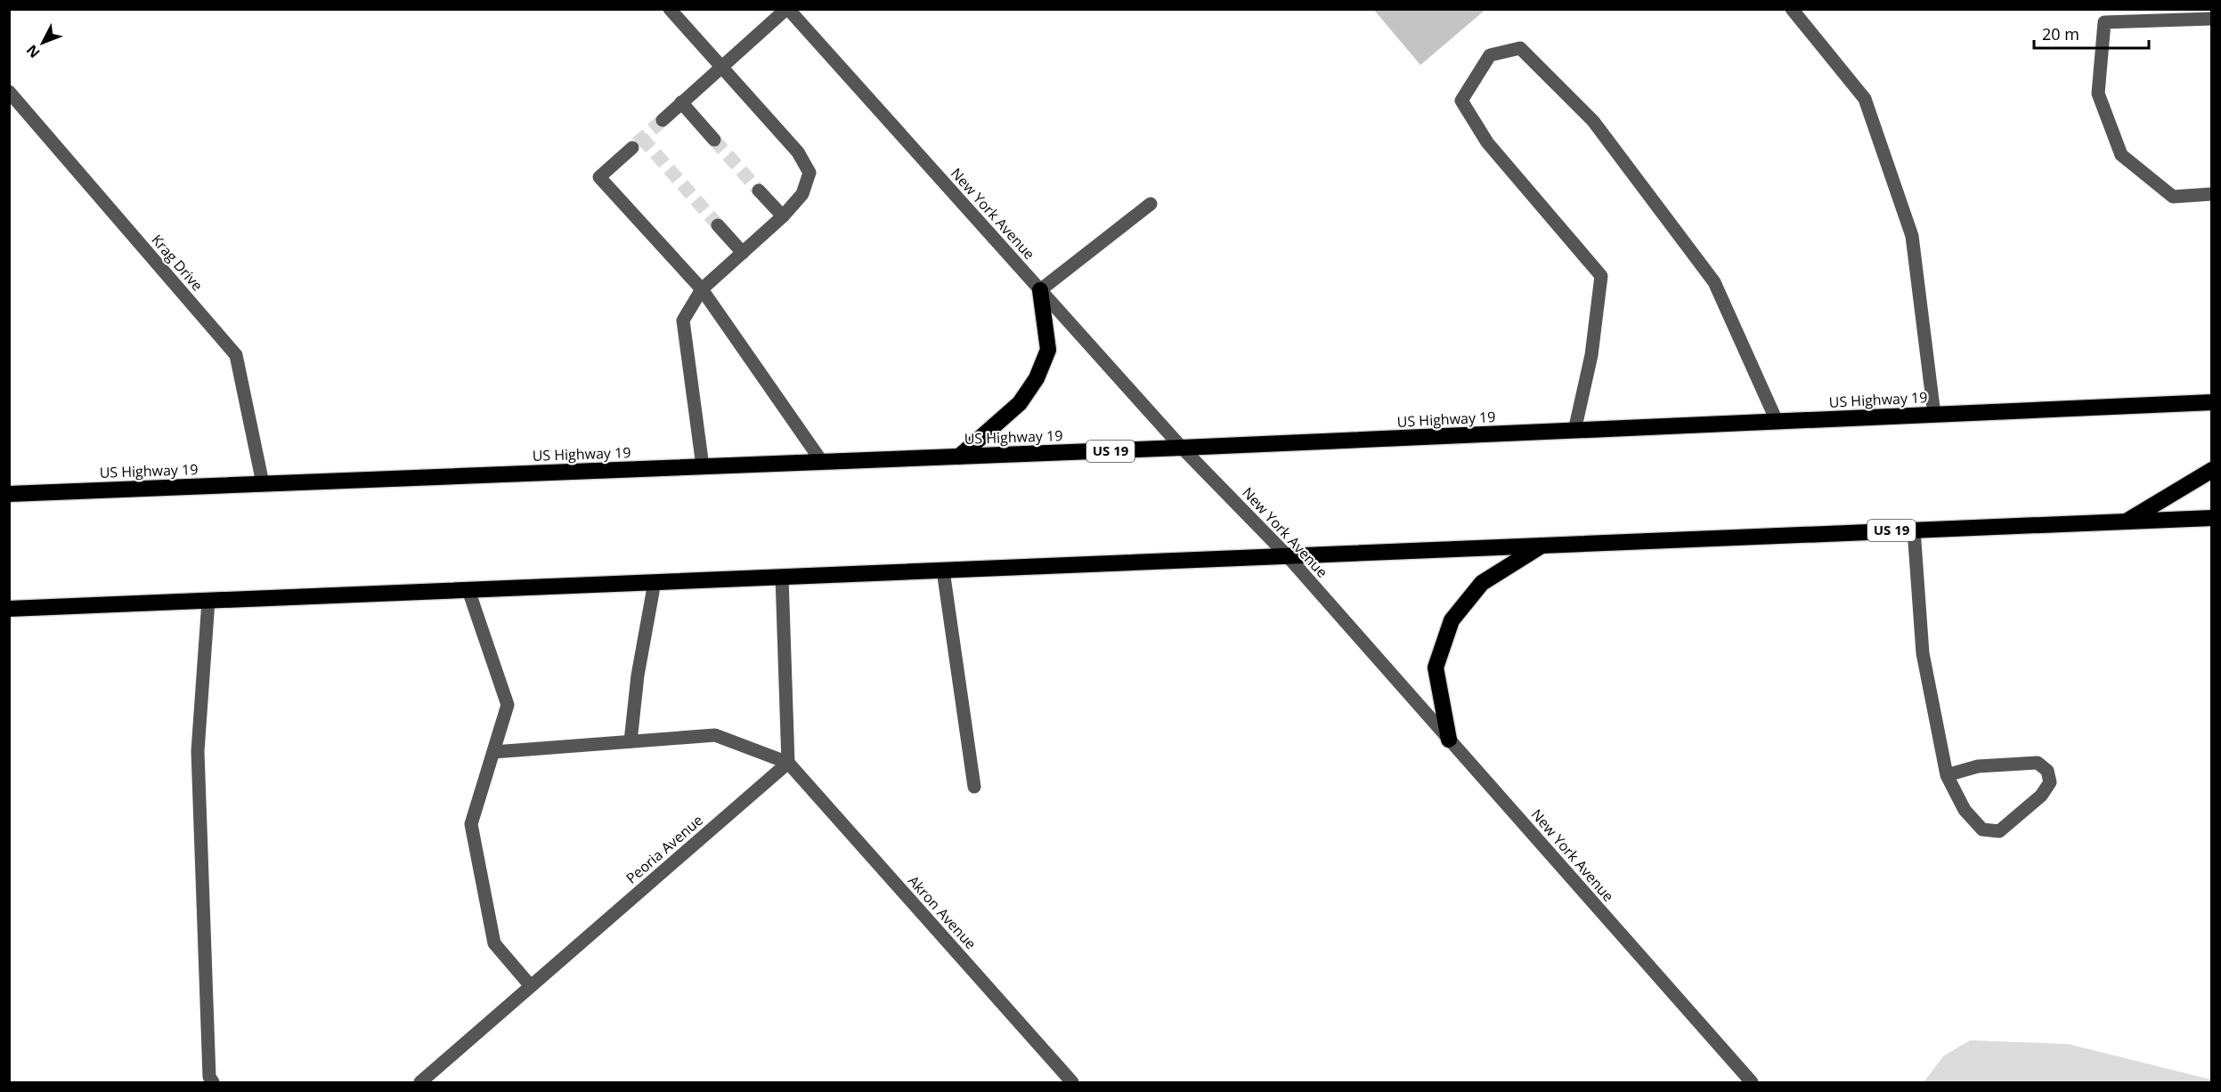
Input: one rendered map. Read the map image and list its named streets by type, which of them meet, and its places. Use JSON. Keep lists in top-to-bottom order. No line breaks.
{"streets":{"highway":["US Highway 19","US 19"],"street":["New York Avenue","Krag Drive","Peoria Avenue","Akron Avenue"]},"crossings":[["New York Avenue","US Highway 19"],["New York Avenue","US 19"],["Krag Drive","US Highway 19"],["Peoria Avenue","Akron Avenue"]],"scale_bar":"20 m","north":"bottom left"}
